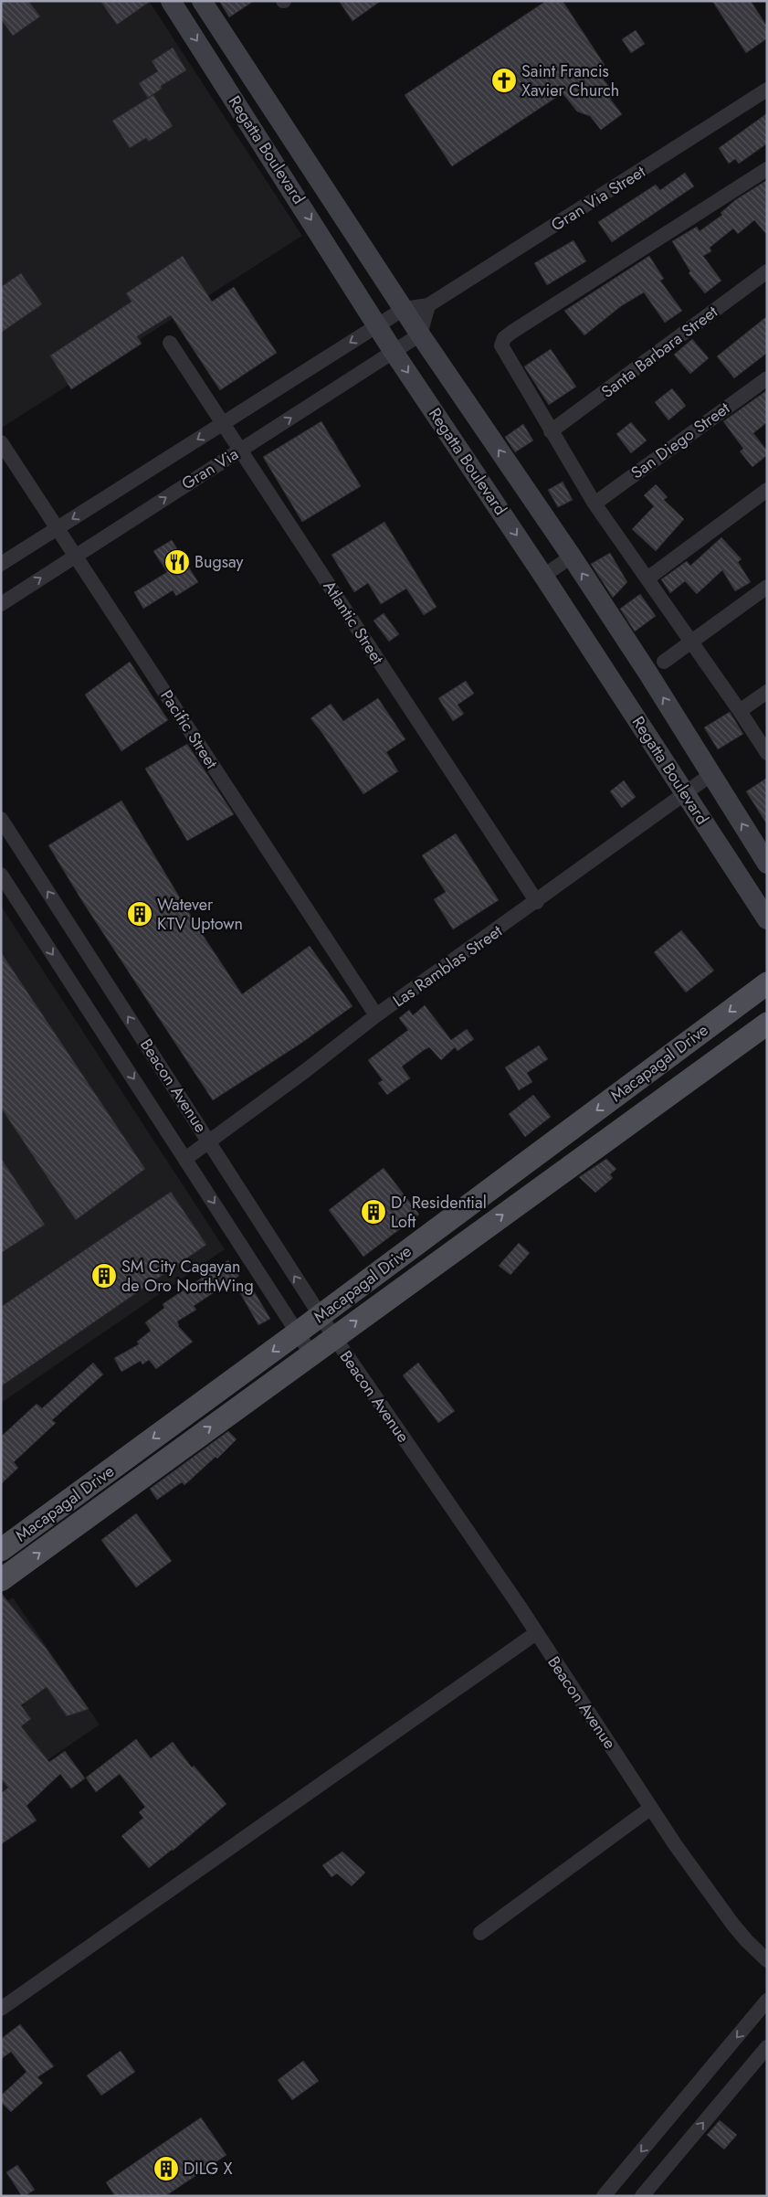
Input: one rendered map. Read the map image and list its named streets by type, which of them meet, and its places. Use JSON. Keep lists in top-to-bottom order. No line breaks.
{"streets":{"main road":["Macapagal Drive"],"street":["Regatta Boulevard","Gran Via Street","Santa Barbara Street","San Diego Street","Gran Via","Atlantic Street","Pacific Street","Las Ramblas Street","Beacon Avenue"]},"crossings":[["Regatta Boulevard","Gran Via Street"],["Regatta Boulevard","Gran Via"],["Regatta Boulevard","Las Ramblas Street"],["Gran Via Street","Gran Via"],["Gran Via","Atlantic Street"],["Gran Via","Pacific Street"],["Atlantic Street","Las Ramblas Street"],["Pacific Street","Las Ramblas Street"],["Las Ramblas Street","Beacon Avenue"],["Macapagal Drive","Beacon Avenue"]],"places":{"church":["Saint Francis Xavier Church"],"restaurant":["Bugsay"],"building":["Watever KTV Uptown","D' Residential Loft","SM City Cagayan de Oro NorthWing","DILG X"]}}
